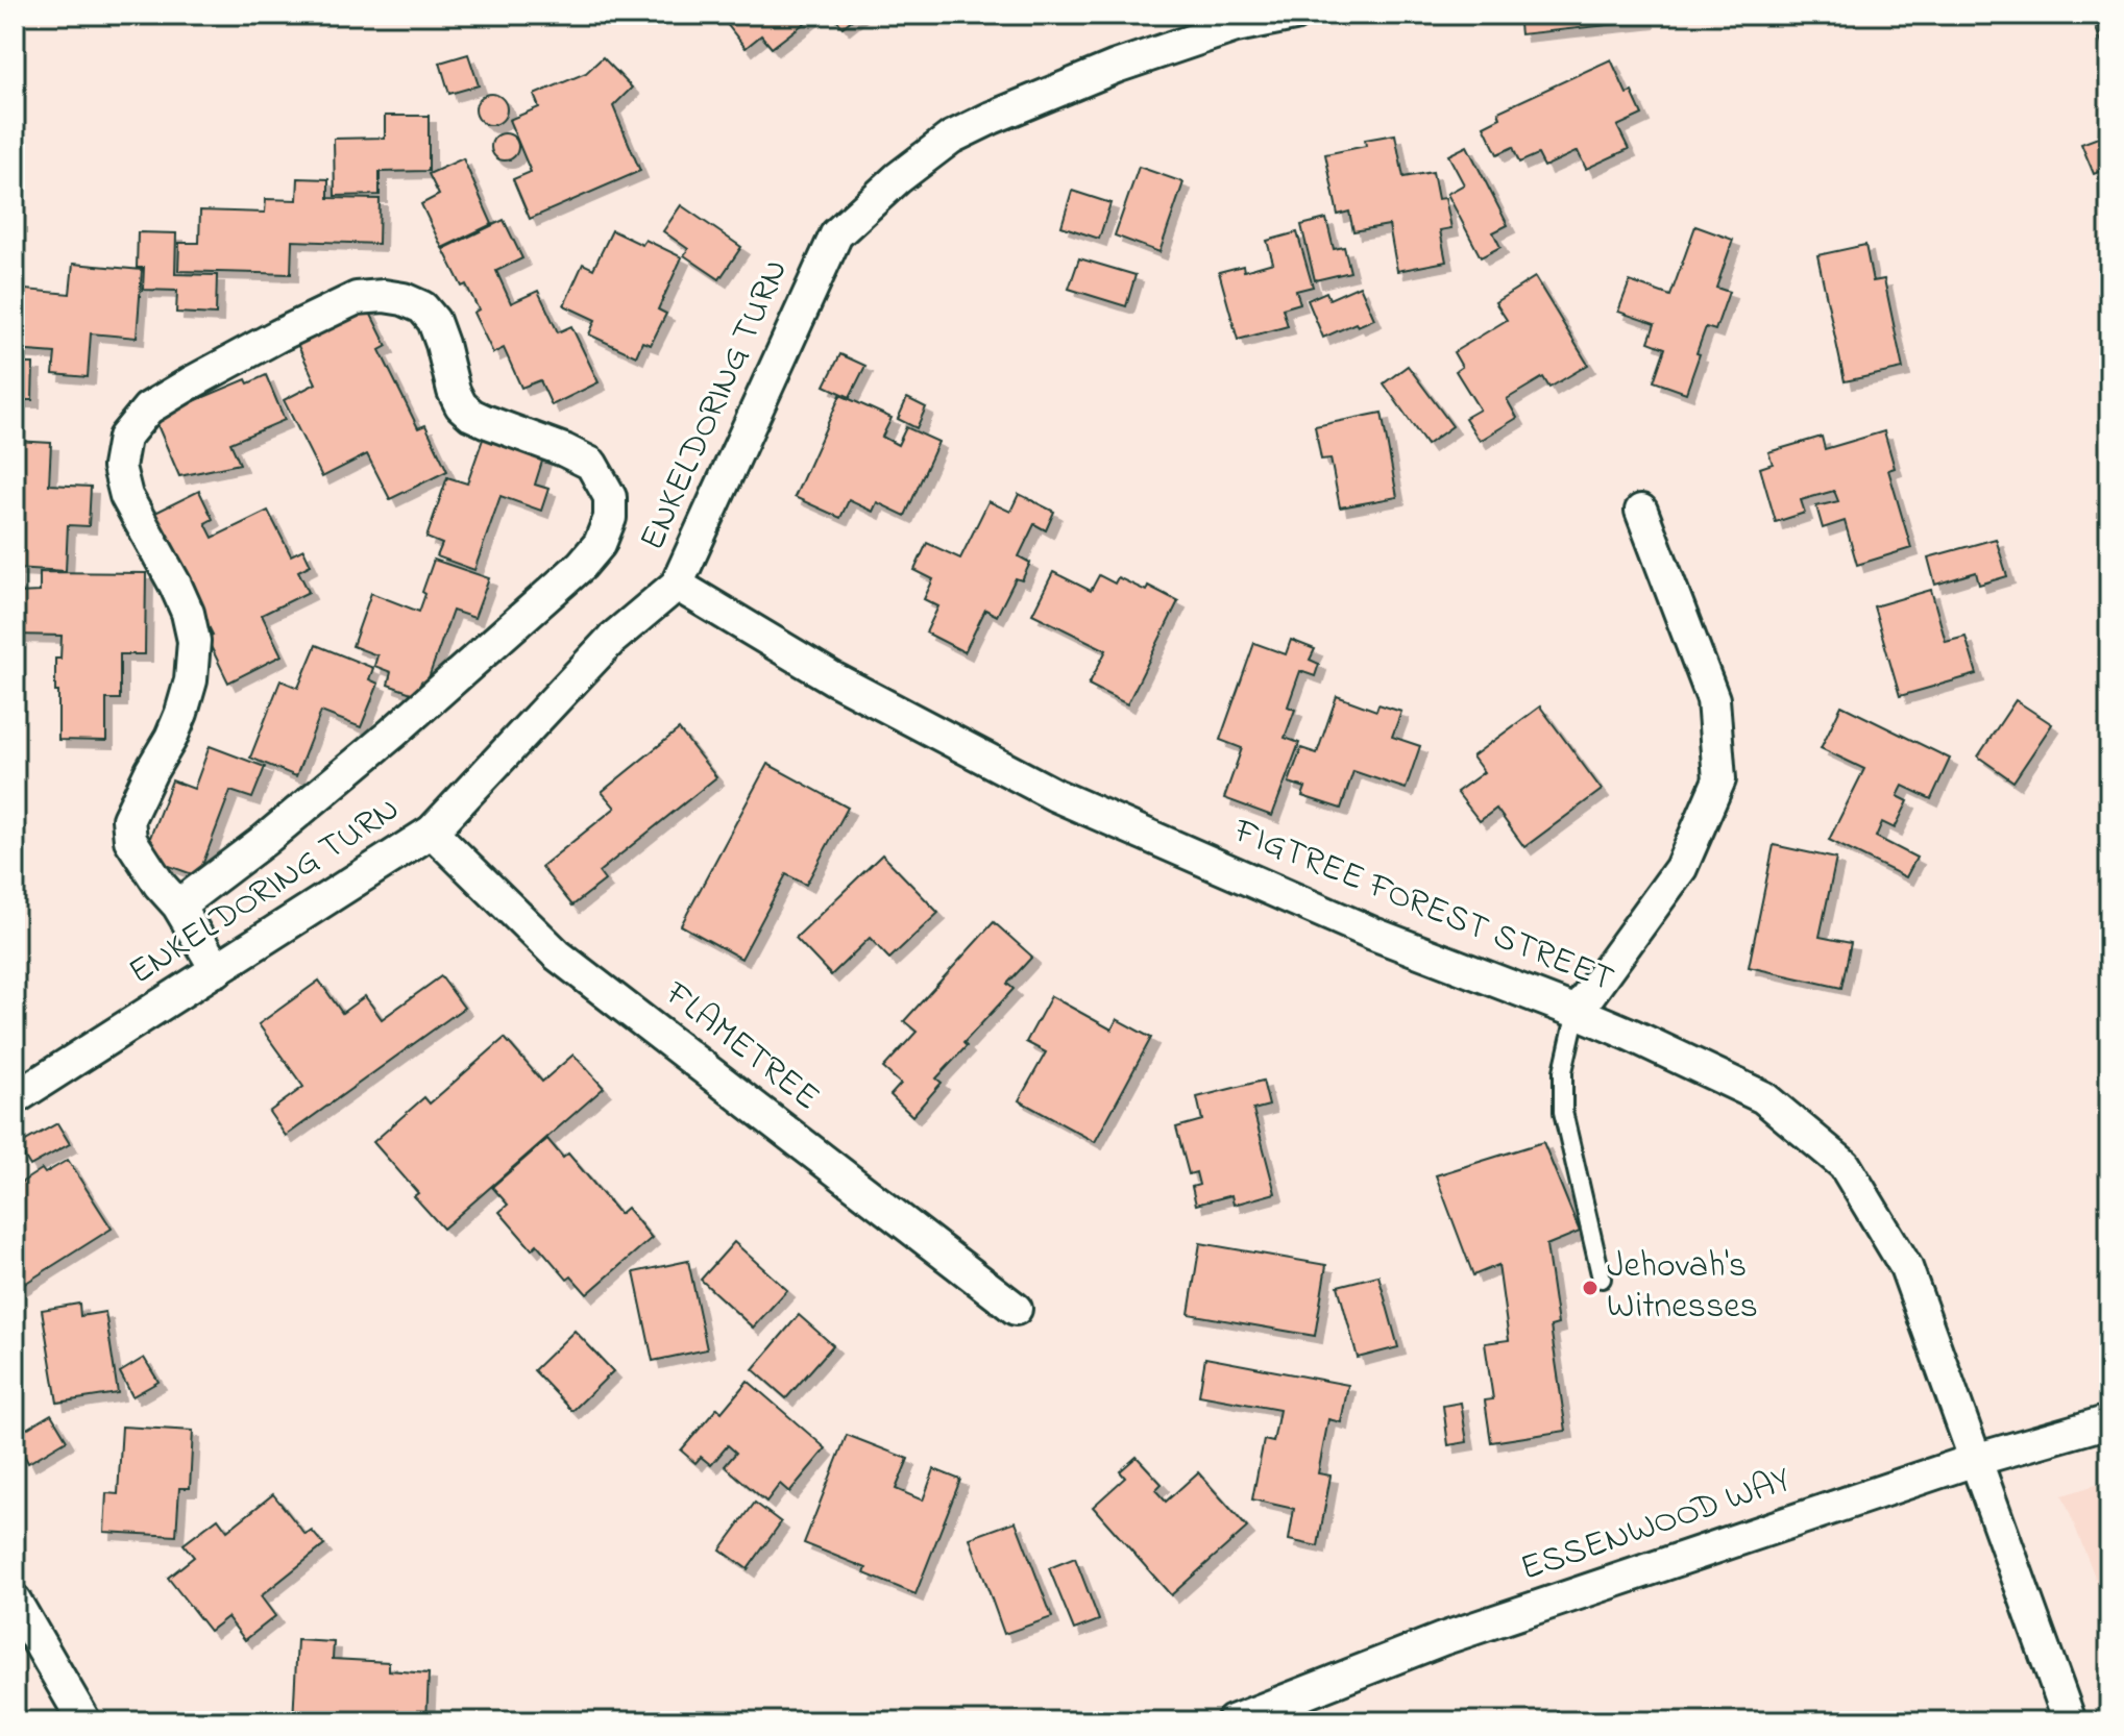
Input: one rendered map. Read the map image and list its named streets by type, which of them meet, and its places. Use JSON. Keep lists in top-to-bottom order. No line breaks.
{"streets":{"street":["ENKELDORING TURN","FIGTREE FOREST STREET","FLAMETREE","ESSENWOOD WAY"]},"crossings":[["ENKELDORING TURN","FIGTREE FOREST STREET"],["ENKELDORING TURN","FLAMETREE"],["FIGTREE FOREST STREET","ESSENWOOD WAY"]],"places":["Jehovah's Witnesses"]}
